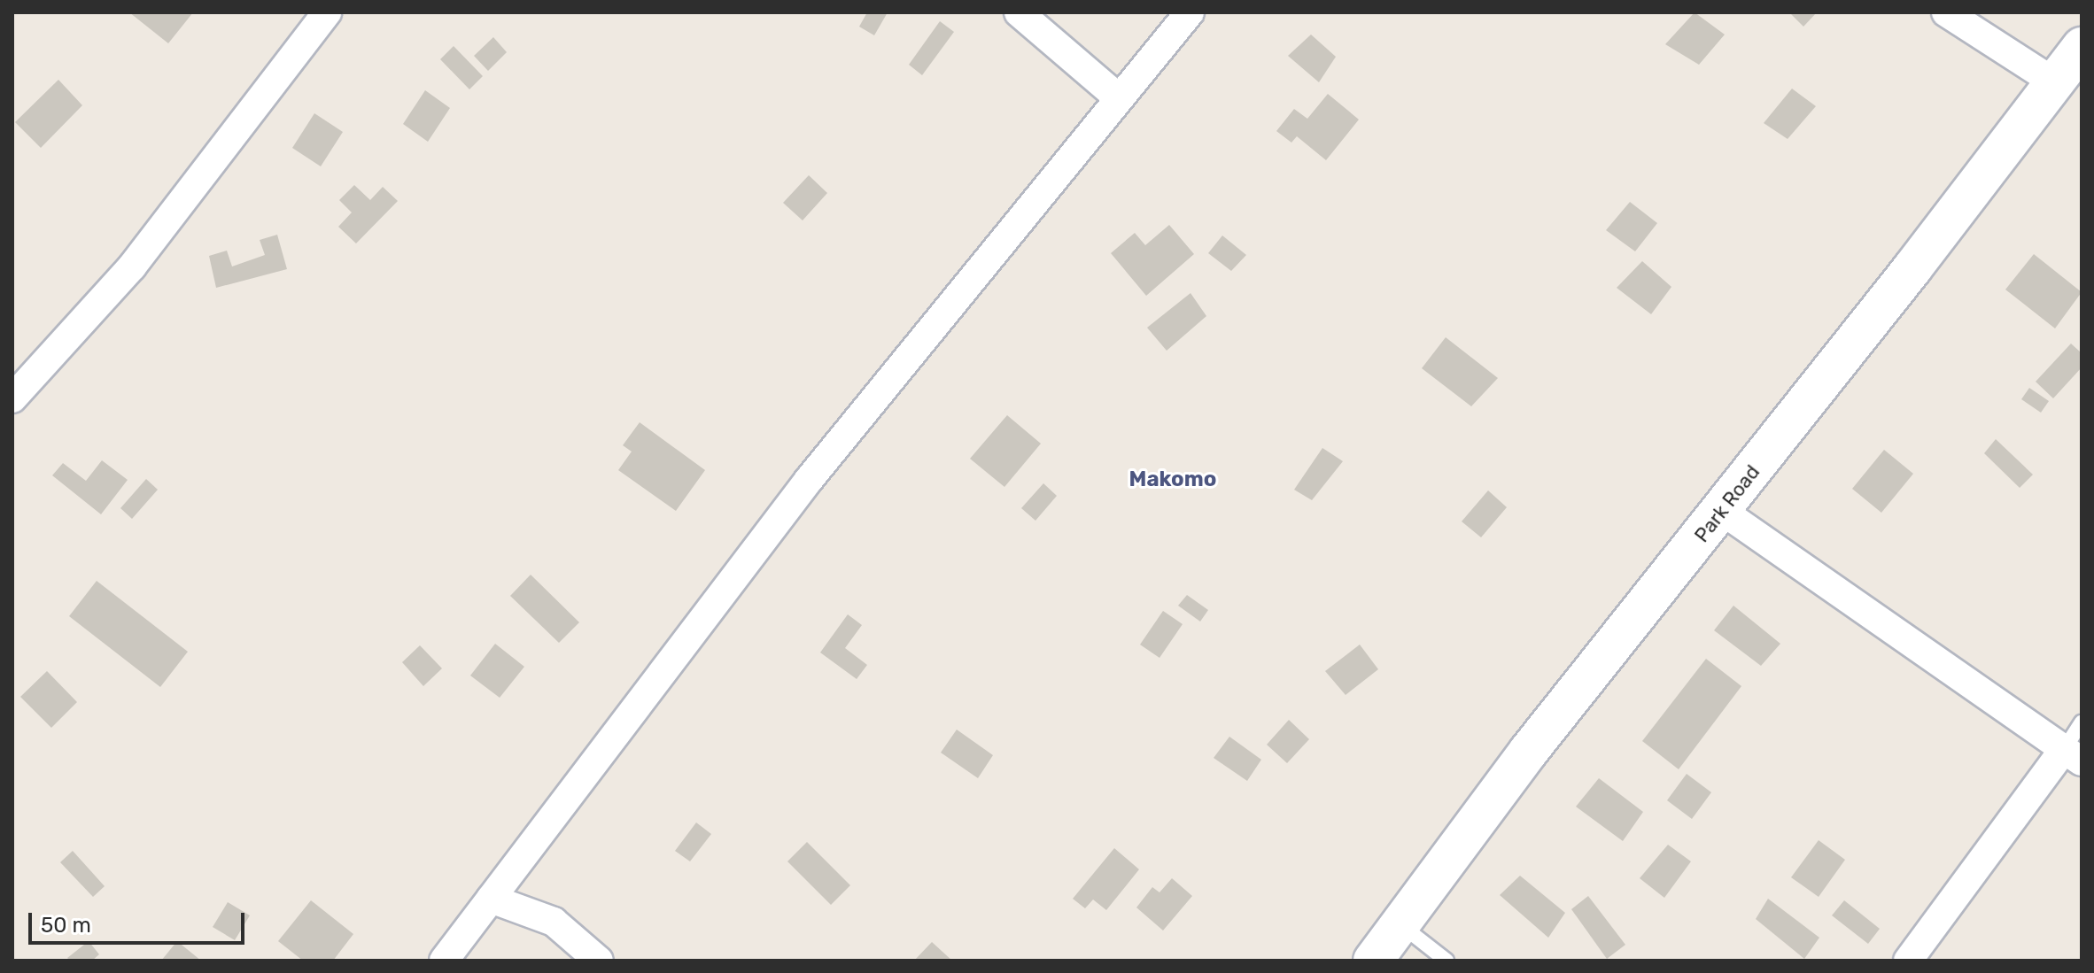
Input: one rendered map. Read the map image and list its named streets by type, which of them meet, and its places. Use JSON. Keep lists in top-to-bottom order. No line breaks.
{"streets":{"street":["Park Road"]},"districts":["Makomo"],"scale_bar":"50 m"}
